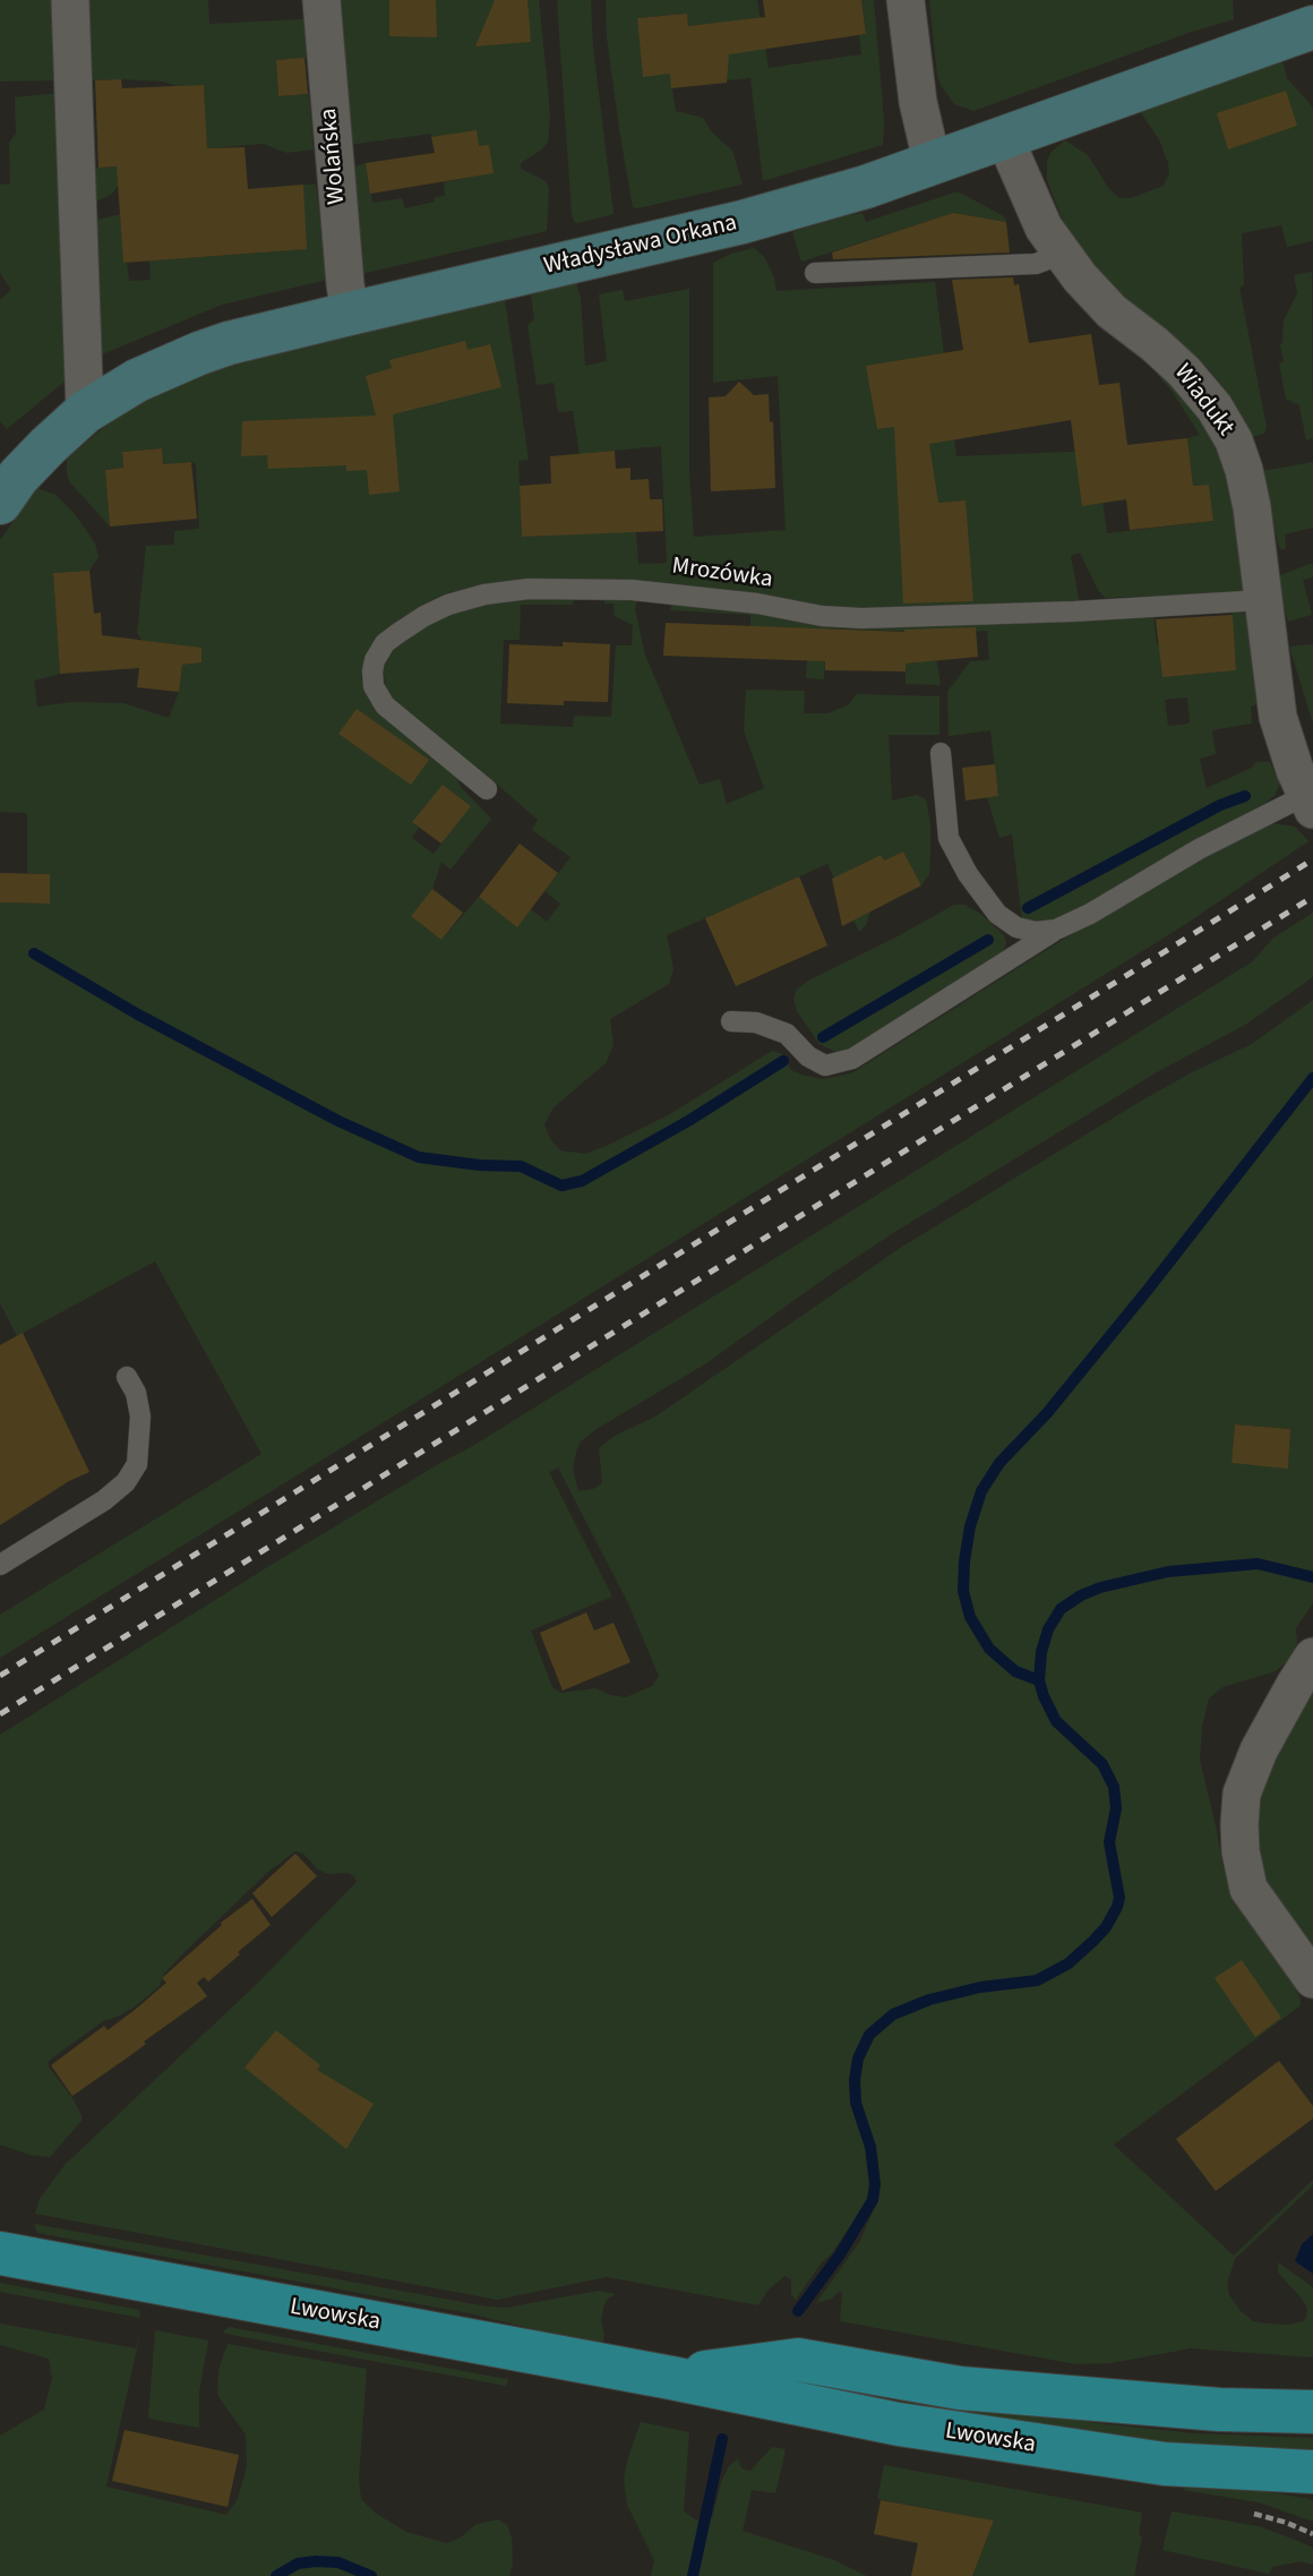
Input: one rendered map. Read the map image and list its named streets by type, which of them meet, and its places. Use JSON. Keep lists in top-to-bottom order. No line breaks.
{"streets":{"main road":["Lwowska"],"street":["Wolańska","Władysława Orkana","Wiadukt"],"lane":["Mrozówka"]},"crossings":[["Wolańska","Władysława Orkana"],["Władysława Orkana","Wiadukt"],["Wiadukt","Mrozówka"]]}
